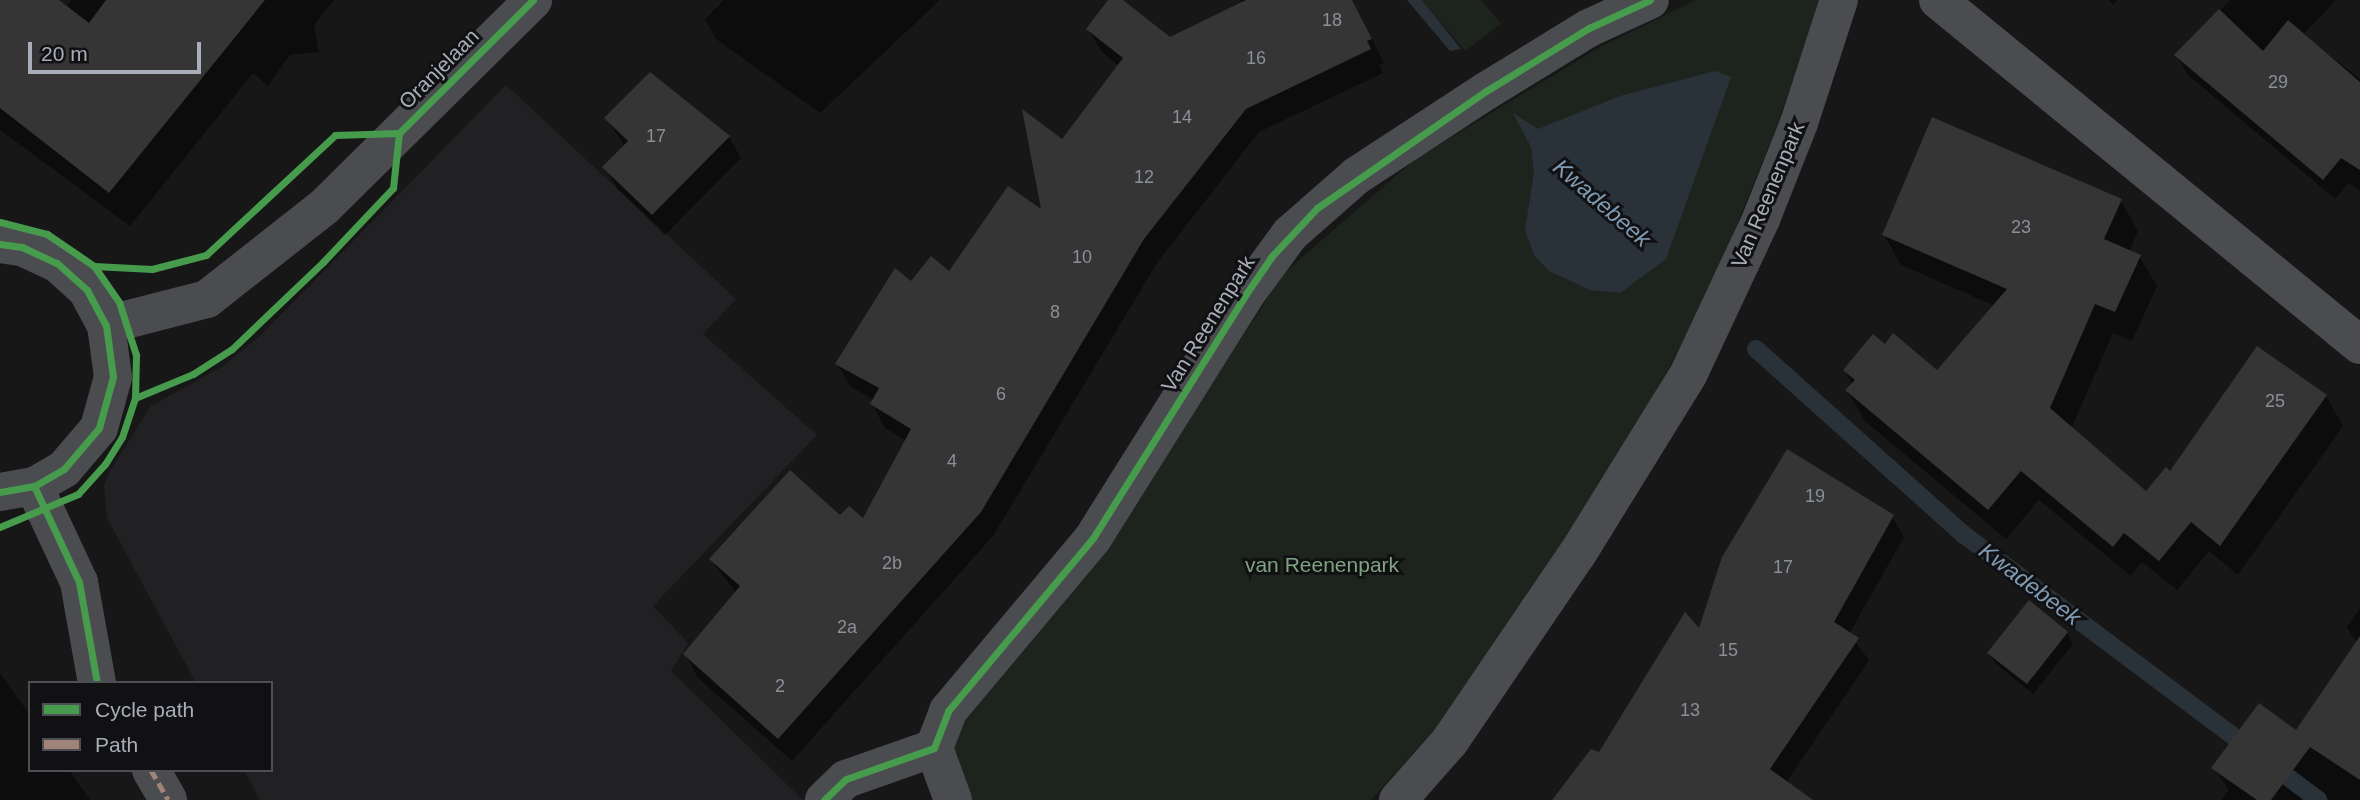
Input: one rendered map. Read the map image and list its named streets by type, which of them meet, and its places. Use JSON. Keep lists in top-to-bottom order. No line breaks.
{"streets":{"street":["Oranjelaan","Van Reenenpark"]},"water":["Kwadebeek"],"parks":["van Reenenpark"],"house_numbers":["18","16","29","14","17","12","23","10","8","6","25","4","19","2b","17","2a","15","2","13"],"legend":["Cycle path","Path"],"scale_bar":"20 m"}
